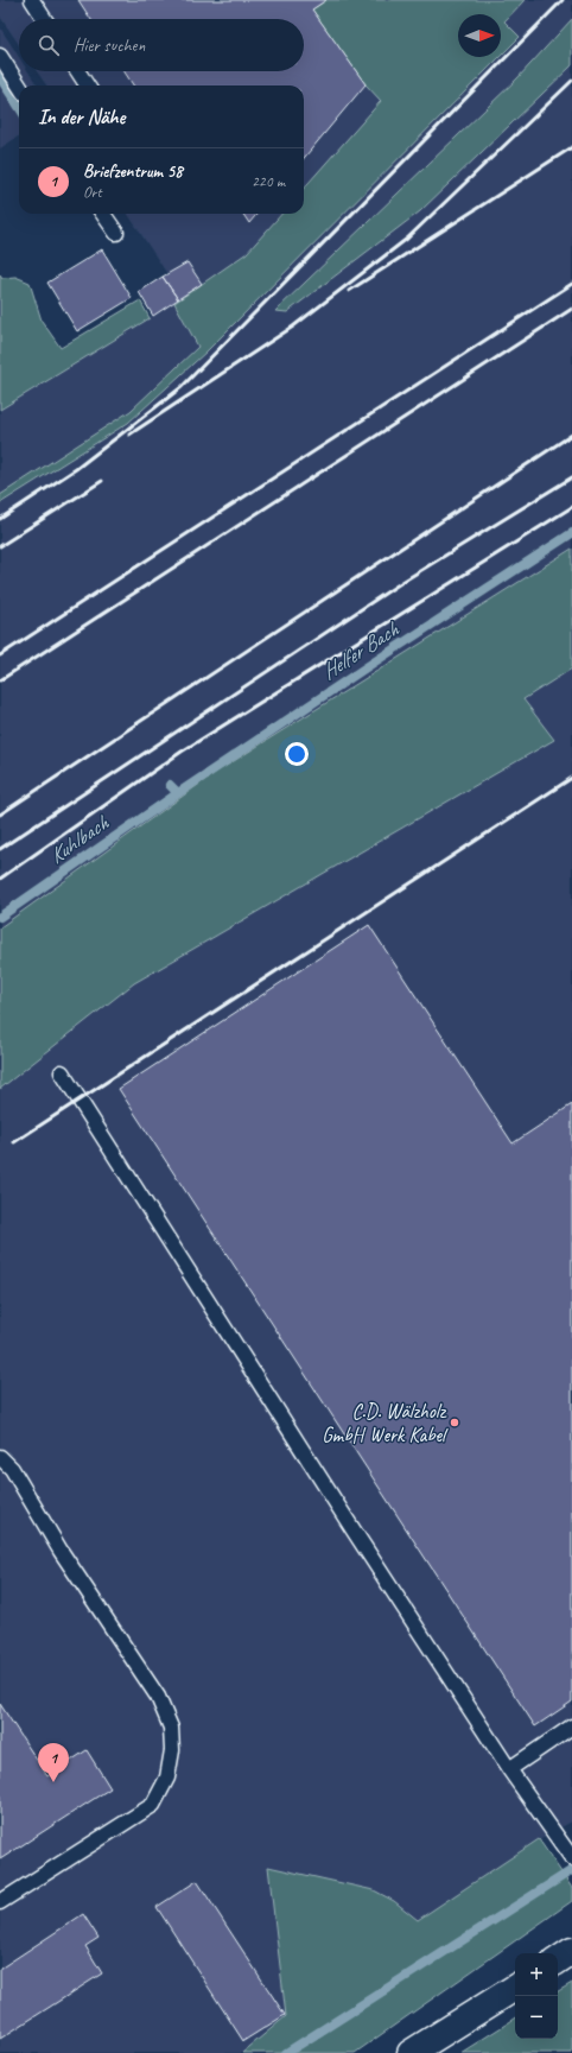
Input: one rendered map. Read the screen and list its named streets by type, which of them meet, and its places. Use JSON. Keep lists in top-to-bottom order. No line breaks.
{"water":["Helfer Bach","Kuhlbach"],"places":["C.D. Wälzholz GmbH Werk Kabel"],"north":"right","page":{"search":"Hier suchen","heading":"In der Nähe","list":[{"mark":"1","name":"Briefzentrum 58","note":"Ort","value":"220 m"}],"pins":"1","map_buttons":["+","−"]}}
